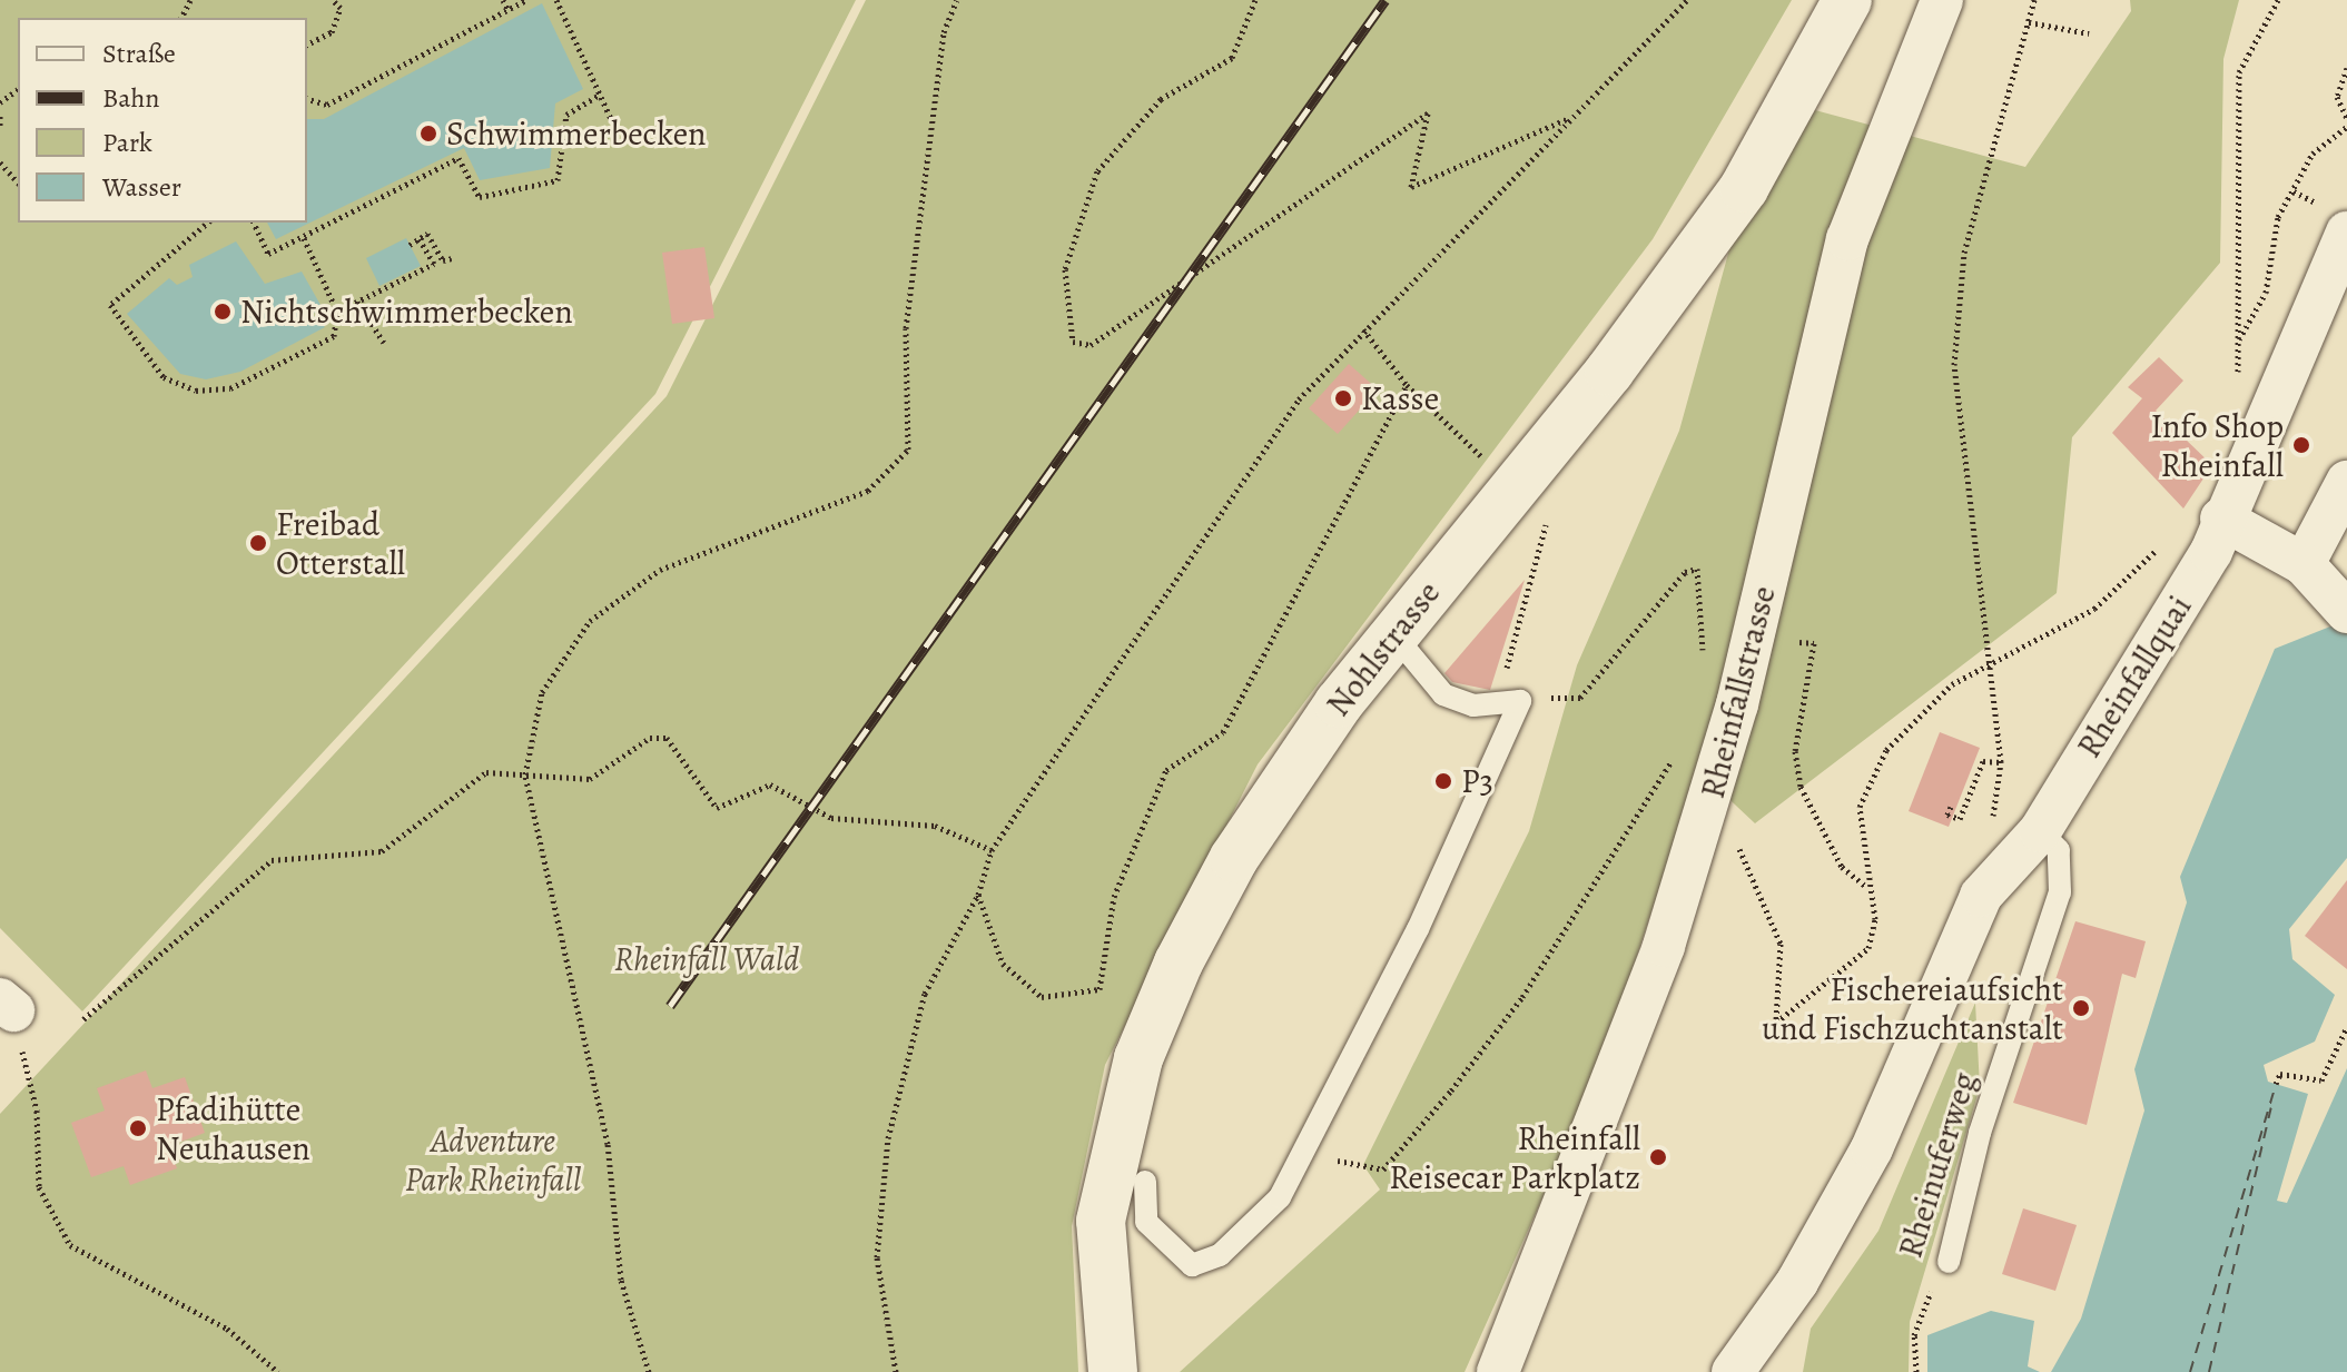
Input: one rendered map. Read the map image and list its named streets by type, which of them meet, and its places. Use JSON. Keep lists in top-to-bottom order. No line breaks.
{"streets":{"street":["Nohlstrasse","Rheinfallquai","Rheinfallstrasse"],"lane":["Rheinuferweg"]},"crossings":[["Rheinfallquai","Rheinuferweg"]],"parks":["Rheinfall Wald","Adventure Park Rheinfall"],"places":["Schwimmerbecken","Nichtschwimmerbecken","Kasse","Info Shop Rheinfall","Freibad Otterstall","P3","Fischereiaufsicht und Fischzuchtanstalt","Pfadihütte Neuhausen","Rheinfall Reisecar Parkplatz"],"legend":["Straße","Bahn","Park","Wasser"]}
